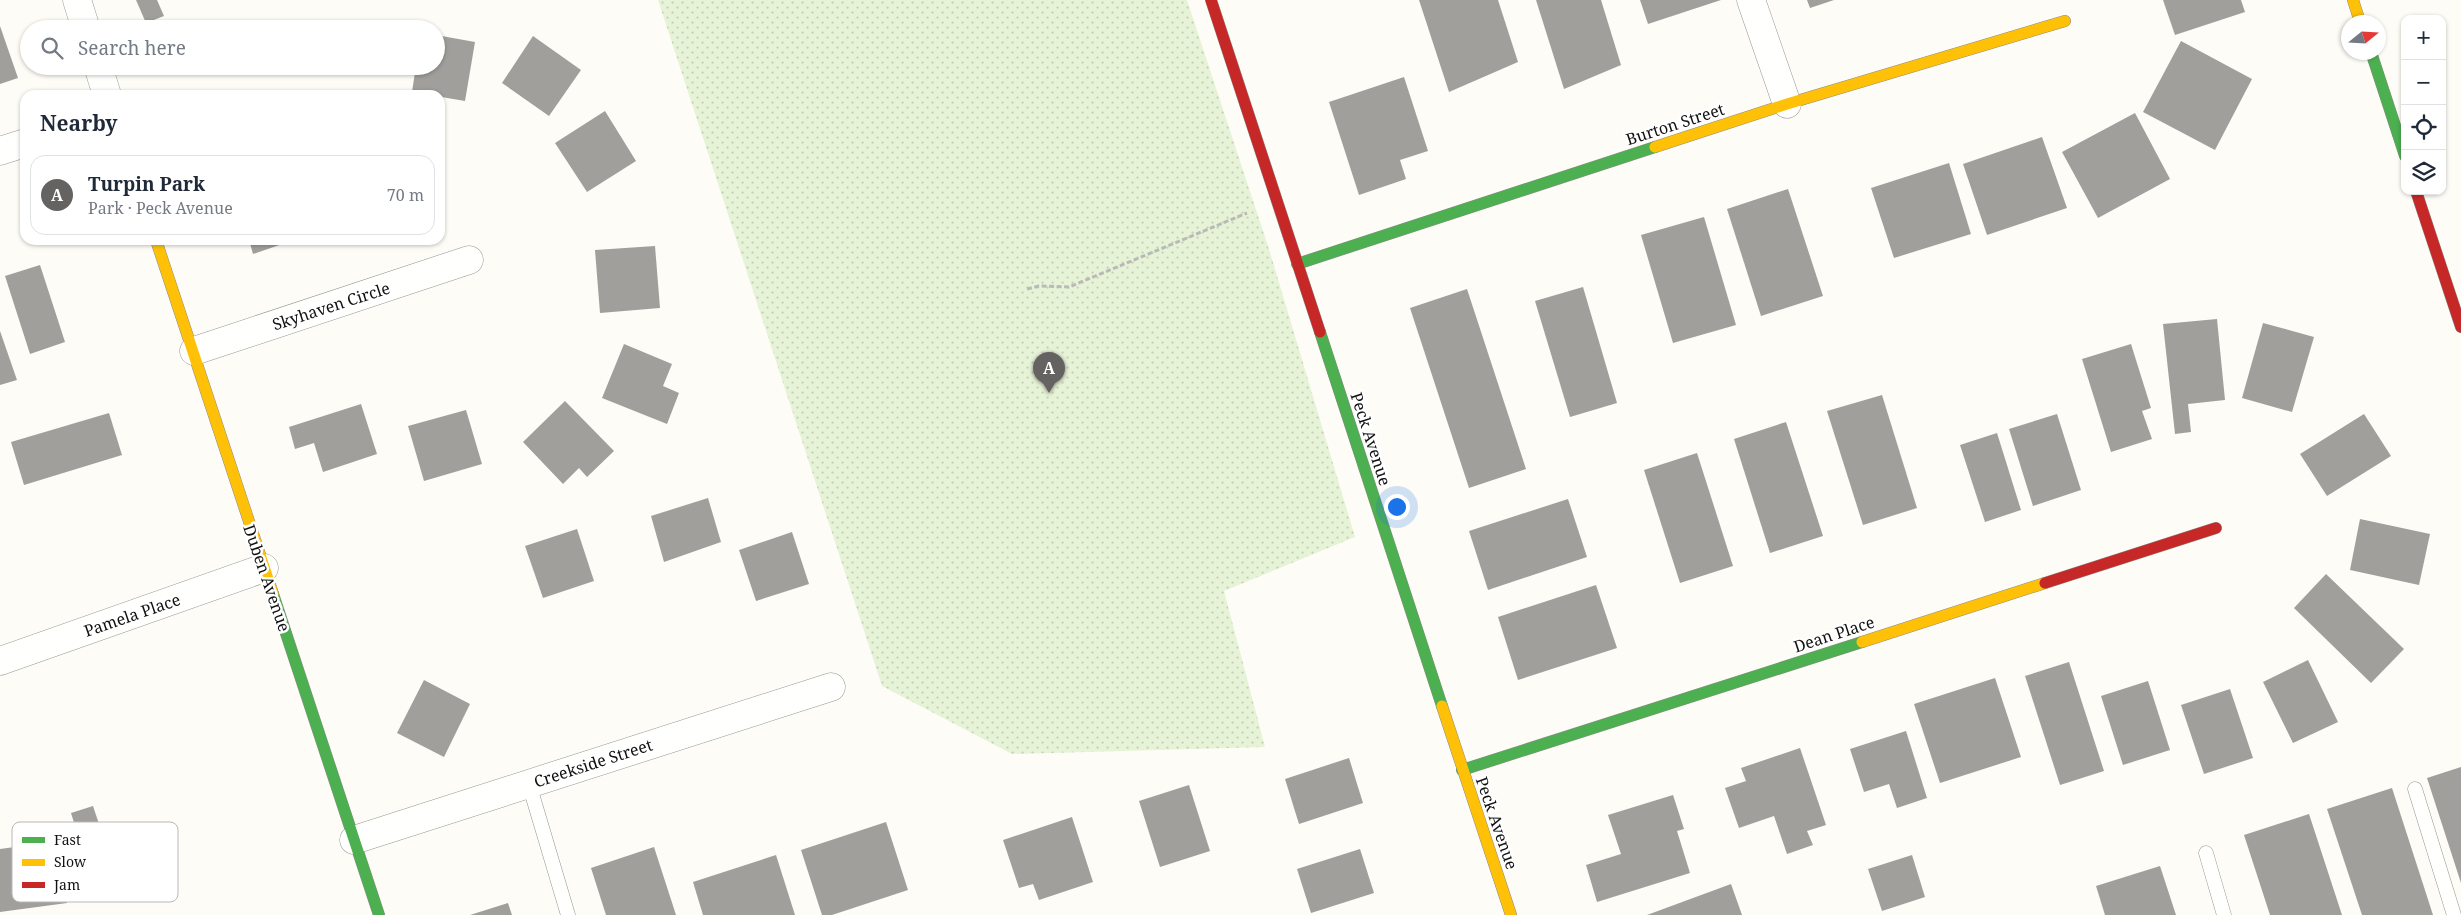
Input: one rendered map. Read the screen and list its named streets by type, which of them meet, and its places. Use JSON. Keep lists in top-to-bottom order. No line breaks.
{"streets":{"street":["Burton Street","Skyhaven Circle","Peck Avenue","Duben Avenue","Pamela Place","Dean Place","Creekside Street"]},"crossings":[["Burton Street","Peck Avenue"],["Skyhaven Circle","Duben Avenue"],["Peck Avenue","Dean Place"],["Duben Avenue","Pamela Place"],["Duben Avenue","Creekside Street"]],"legend":["Fast","Slow","Jam"],"north":"right","page":{"map_buttons":["+","−"],"search":"Search here","heading":"Nearby","list":[{"mark":"A","name":"Turpin Park","note":"Park · Peck Avenue","value":"70 m"}],"pins":"A"}}
